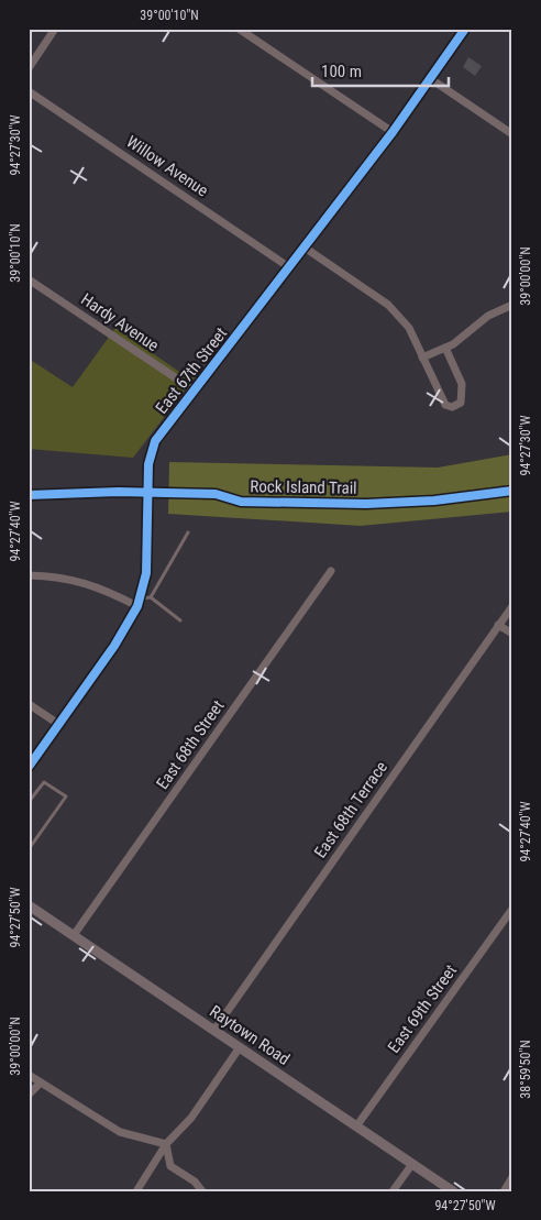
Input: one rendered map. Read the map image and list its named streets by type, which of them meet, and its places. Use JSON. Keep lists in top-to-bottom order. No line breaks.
{"streets":{"main road":["Raytown Road"],"street":["Willow Avenue","Hardy Avenue","East 67th Street","East 68th Street","East 68th Terrace","East 69th Street"],"cycle path":["Rock Island Trail"]},"crossings":[["Willow Avenue","East 67th Street"],["Hardy Avenue","East 67th Street"],["East 68th Street","Raytown Road"],["East 68th Terrace","Raytown Road"],["East 69th Street","Raytown Road"]],"scale_bar":"100 m","coordinates":["39°00'10\"N","94°27'30\"W","39°00'00\"N","94°27'40\"W","94°27'50\"W","38°59'50\"N"]}
